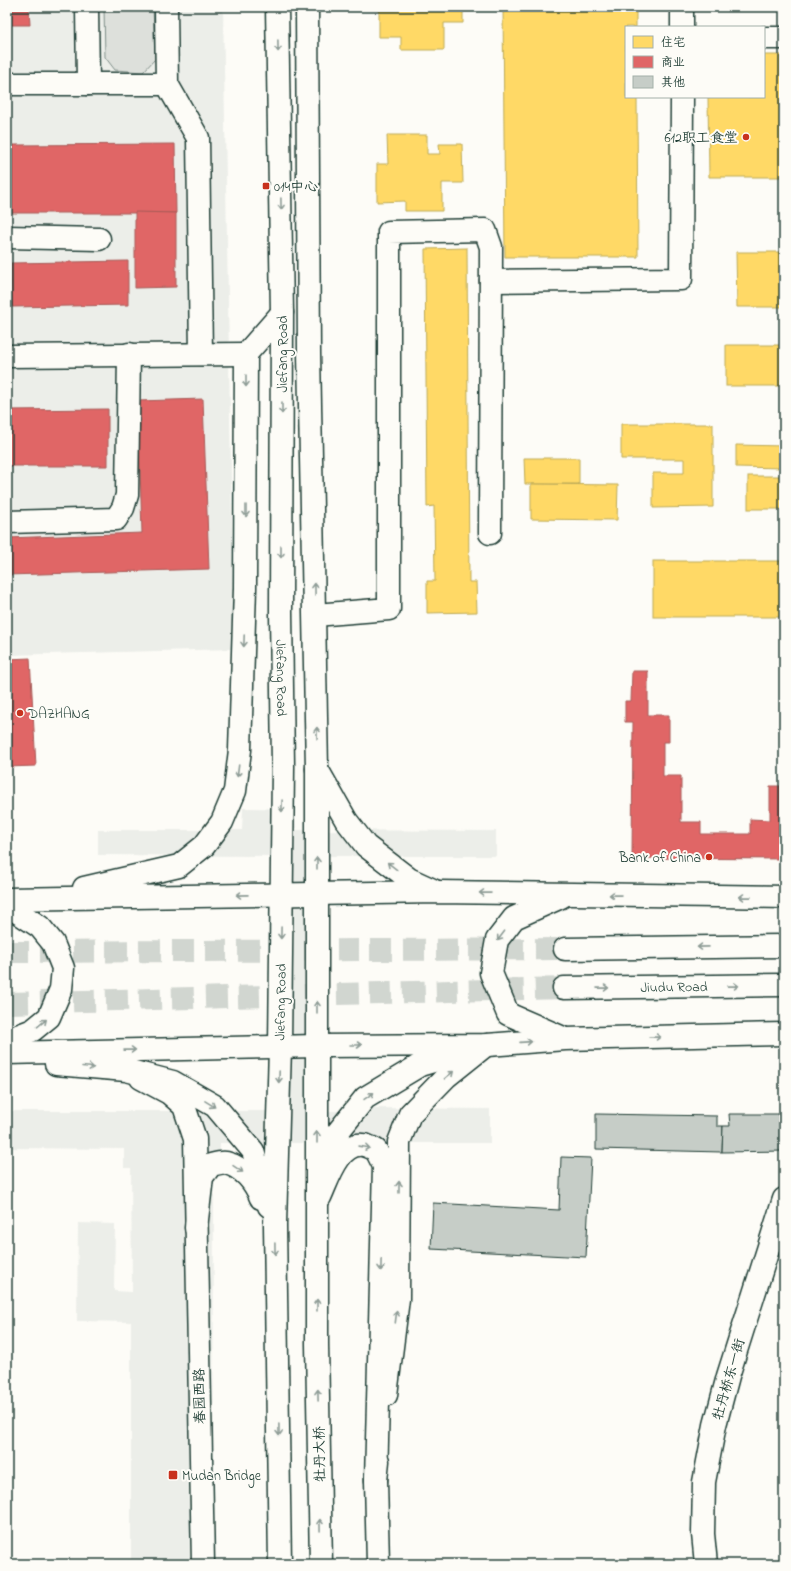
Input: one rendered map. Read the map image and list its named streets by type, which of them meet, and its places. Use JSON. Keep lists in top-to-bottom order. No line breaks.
{"streets":{"main road":["Jiefang Road","Jiudu Road","牡丹桥东一街","春园西路","牡丹大桥"]},"crossings":[["Jiefang Road","牡丹大桥"]],"places":{"other":["612职工食堂","DAZHANG","Bank of China"],"transit":["014中心","Mudan Bridge"]},"legend":["住宅","商业","其他"]}
